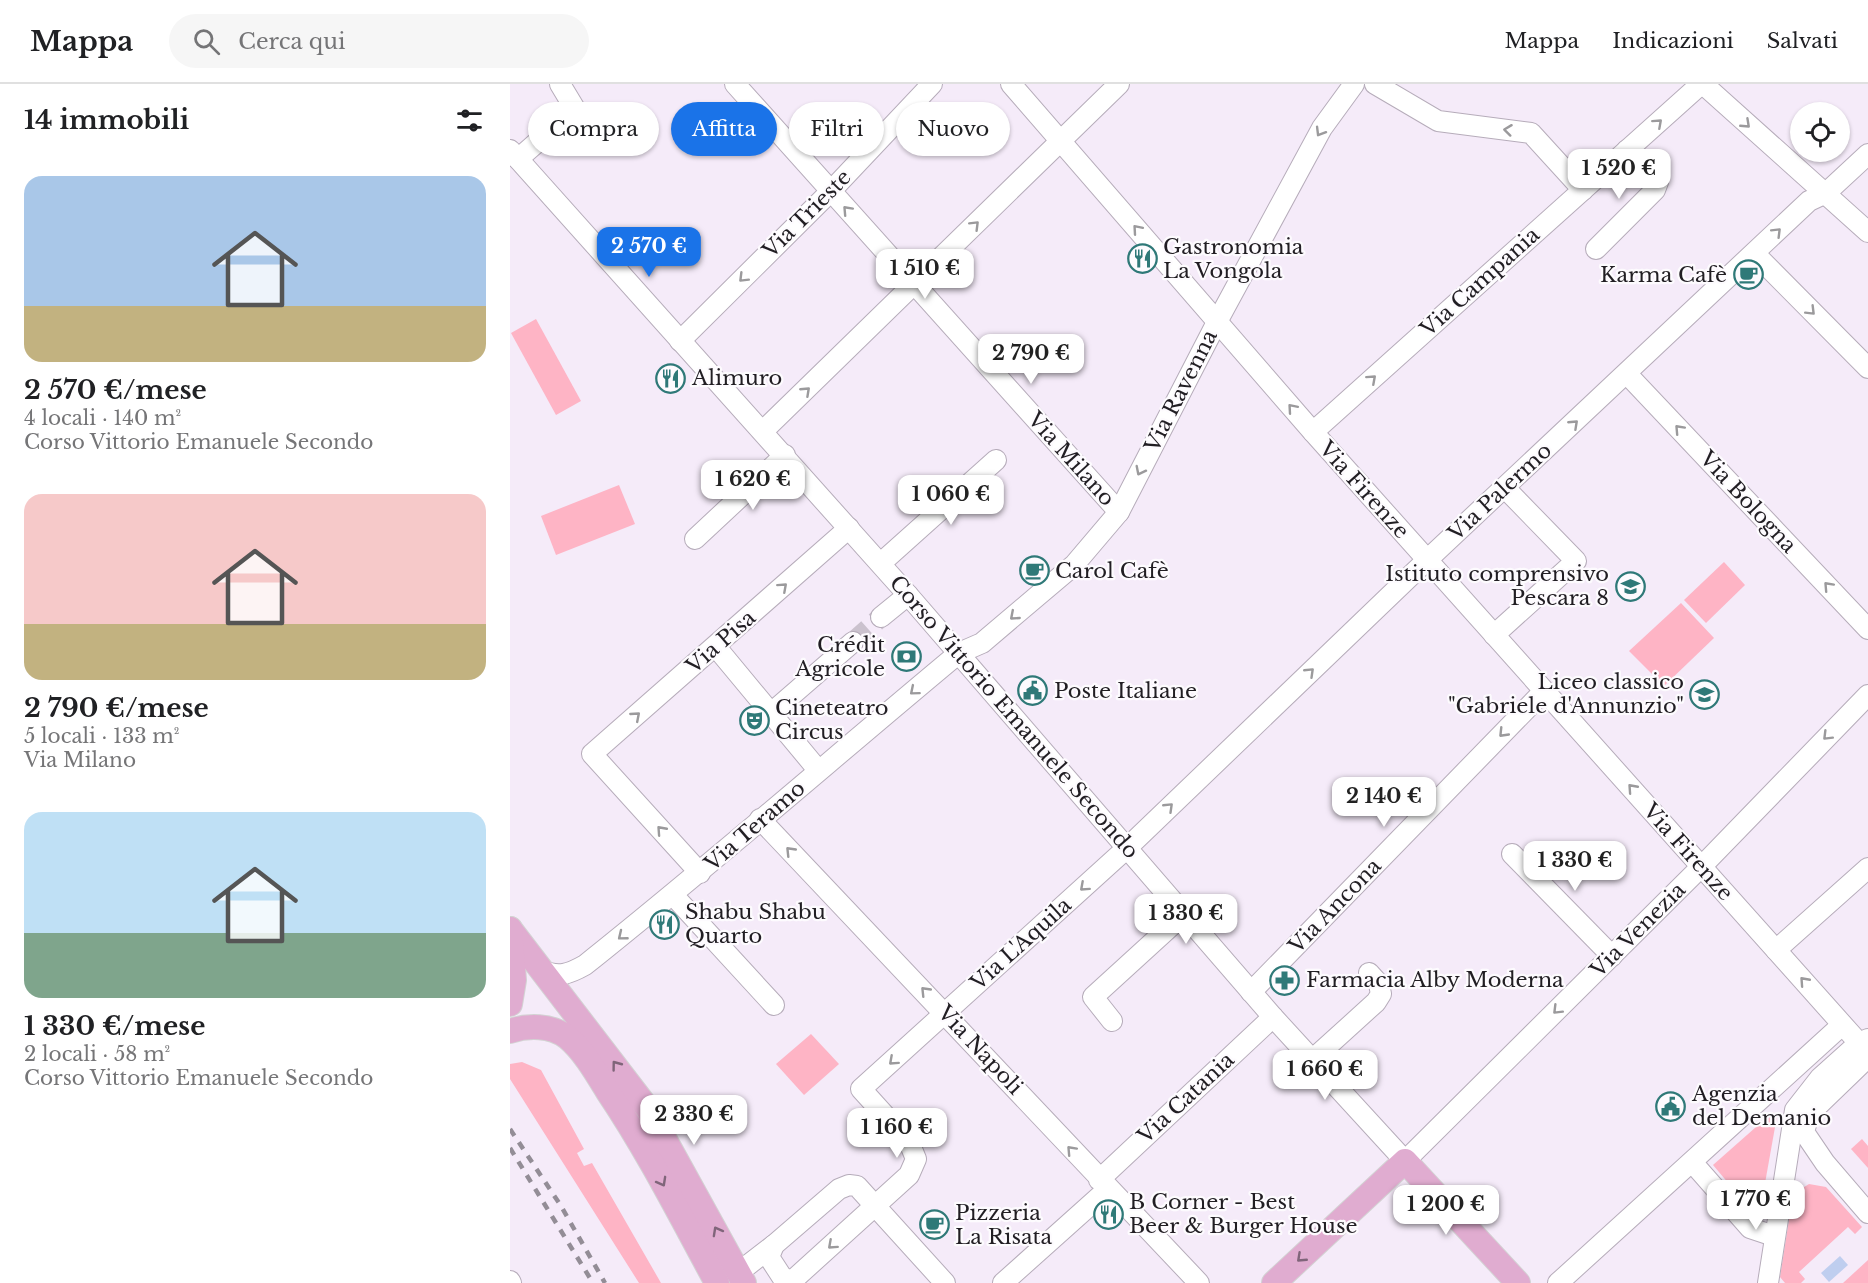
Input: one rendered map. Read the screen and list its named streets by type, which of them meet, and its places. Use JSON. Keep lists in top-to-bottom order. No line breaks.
{"streets":{"main road":["Corso Vittorio Emanuele Secondo"],"street":["Via Trieste","Via Campania","Via Ravenna","Via Milano","Via Firenze","Via Palermo","Via Bologna","Via Pisa","Via Teramo","Via Ancona","Via Venezia","Via L'Aquila","Via Napoli","Via Catania"]},"crossings":[["Via Trieste","Via Milano"],["Via Trieste","Corso Vittorio Emanuele Secondo"],["Via Campania","Via Firenze"],["Via Ravenna","Via Milano"],["Via Ravenna","Via Firenze"],["Via Ravenna","Corso Vittorio Emanuele Secondo"],["Via Ravenna","Via Teramo"],["Via Firenze","Via Palermo"],["Via Firenze","Via Ancona"],["Via Firenze","Via Venezia"],["Via Palermo","Via Bologna"],["Via Palermo","Corso Vittorio Emanuele Secondo"],["Via Palermo","Via L'Aquila"],["Via Pisa","Corso Vittorio Emanuele Secondo"],["Via Pisa","Via Teramo"],["Corso Vittorio Emanuele Secondo","Via Teramo"],["Corso Vittorio Emanuele Secondo","Via Ancona"],["Corso Vittorio Emanuele Secondo","Via Venezia"],["Corso Vittorio Emanuele Secondo","Via L'Aquila"],["Corso Vittorio Emanuele Secondo","Via Catania"],["Via Teramo","Via Napoli"],["Via L'Aquila","Via Napoli"],["Via Napoli","Via Catania"]],"one_way":["Via Campania","Via Ravenna","Via Firenze","Via Palermo","Via Bologna","Via Ancona","Via Venezia","Via L'Aquila","Via Napoli"],"places":{"restaurant":["Gastronomia La Vongola","Alimuro","Shabu Shabu Quarto","B Corner - Best Beer & Burger House"],"cafe":["Karma Cafè","Carol Cafè","Pizzeria La Risata"],"school or university":["Istituto comprensivo Pescara 8","Liceo classico \"Gabriele d'Annunzio\""],"bank":["Crédit Agricole"],"public building":["Poste Italiane","Agenzia del Demanio"],"theatre":["Cineteatro Circus"],"pharmacy":["Farmacia Alby Moderna"]},"page":{"header":"Mappa","search":"Cerca qui","nav":["Mappa","Indicazioni","Salvati"],"heading":"14 immobili","chip":["Compra","Affitta","Filtri","Nuovo"],"price":["1 520 €","2 570 €","1 510 €","2 790 €","1 620 €","1 060 €","2 140 €","1 330 €","1 330 €","1 660 €","2 330 €","1 160 €","1 770 €","1 200 €"],"list":[{"name":"2 570 €/mese","note":"4 locali · 140 m² · Corso Vittorio Emanuele Secondo"},{"name":"2 790 €/mese","note":"5 locali · 133 m² · Via Milano"},{"name":"1 330 €/mese","note":"2 locali · 58 m² · Corso Vittorio Emanuele Secondo"}]}}
